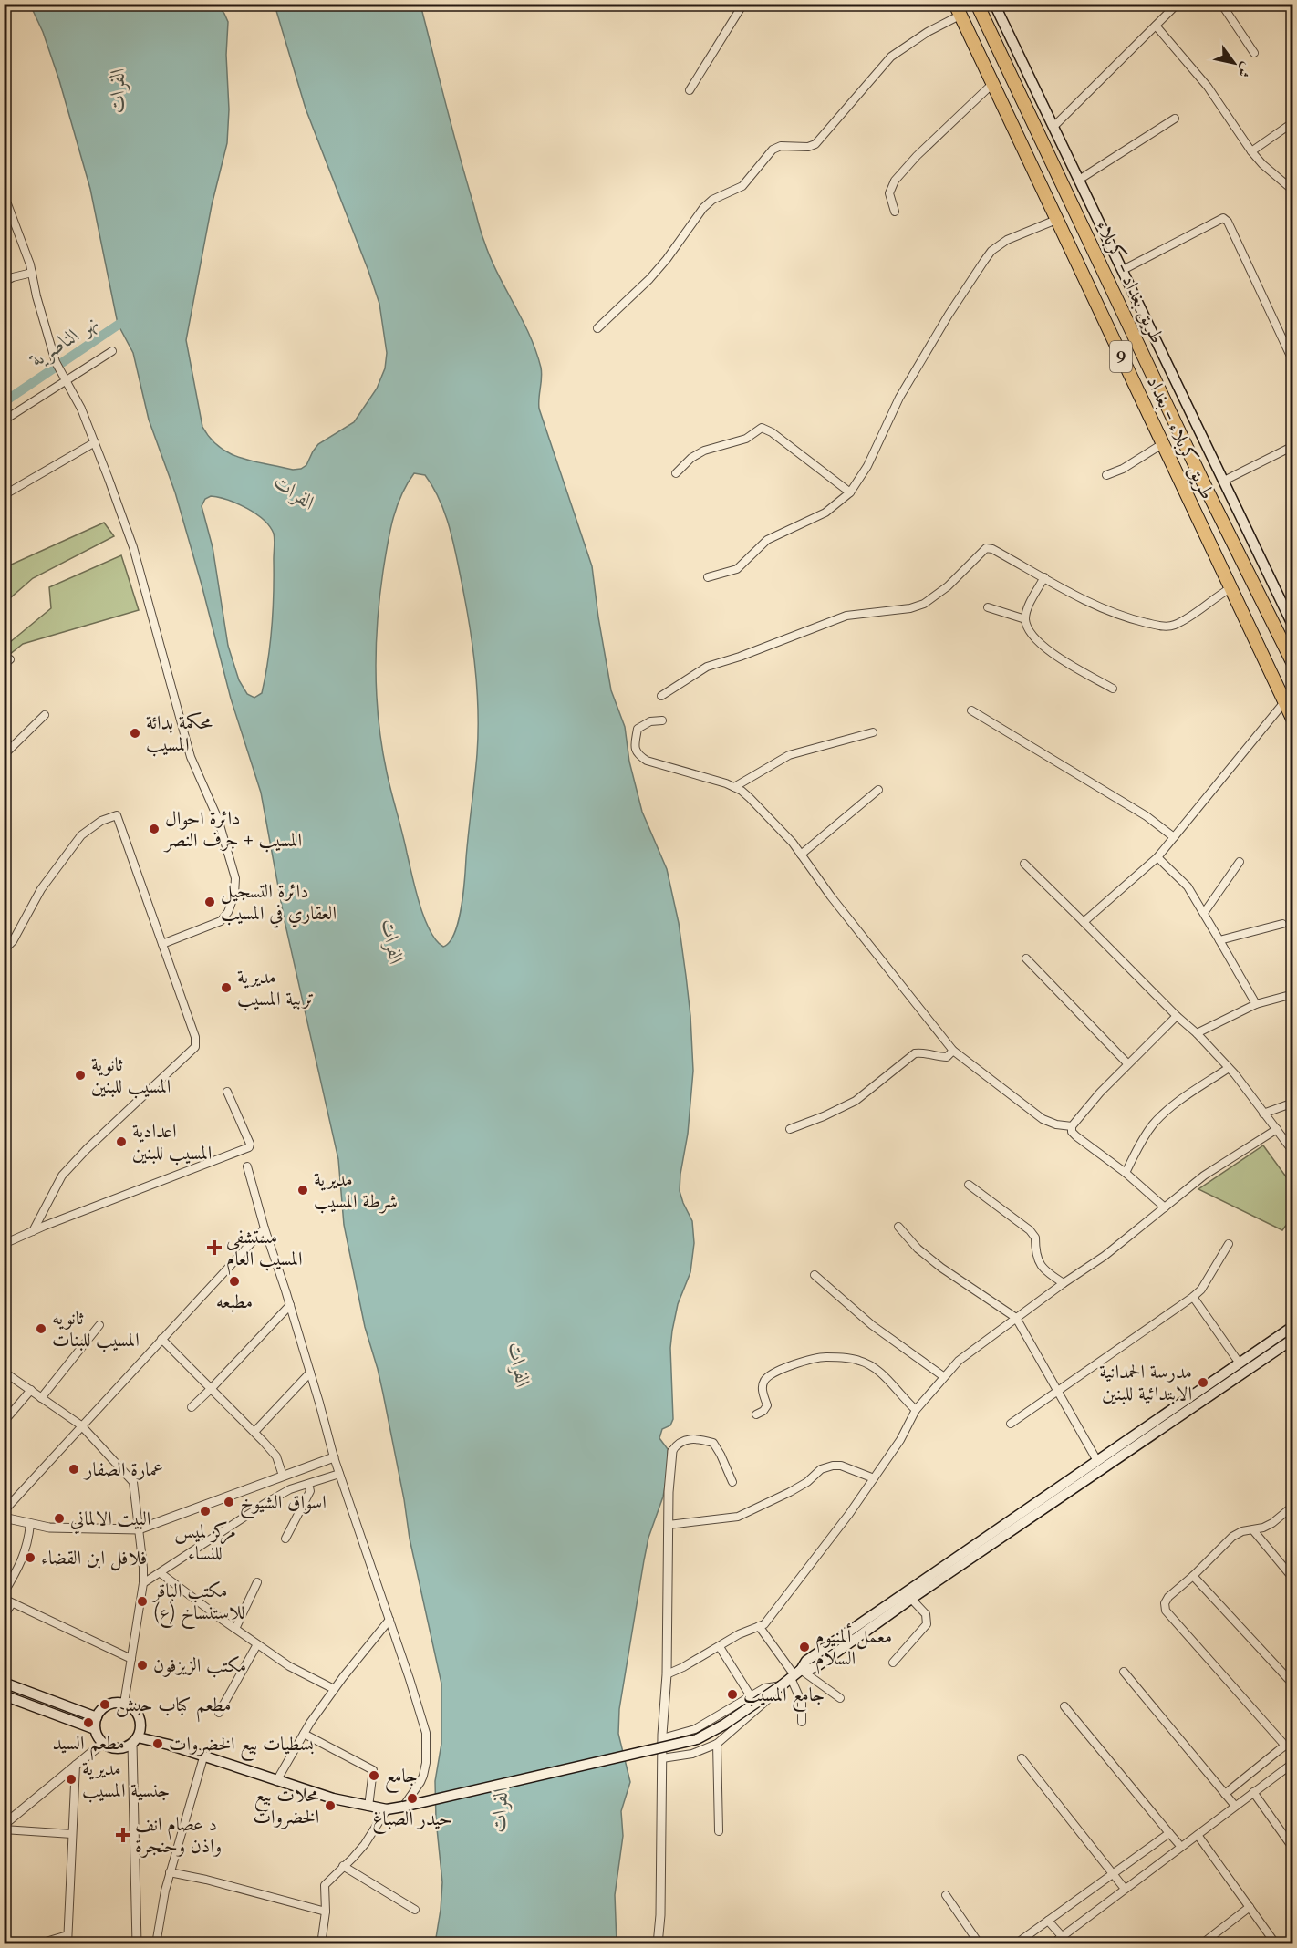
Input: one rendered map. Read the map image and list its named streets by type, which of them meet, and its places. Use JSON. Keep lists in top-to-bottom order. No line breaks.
{"streets":{"highway":["طريق بغداد - كربلاء","9","طريق كربلاء - بغداد"]},"crossings":[["9","طريق كربلاء - بغداد"]],"water":["الفرات","نهر الناصرية"],"places":{"other":["محكمة بدائة المسيب","دائرة احوال المسيب + جرف النصر","دائرة التسجيل العقاري في المسيب","مديرية تربية المسيب","ثانوية المسيب للبنين","اعدادية المسيب للبنين","مديرية شرطة المسيب","مطبعه","ثانويه المسيب للبنات","مدرسة الحمدانية الابتدائية للبنين","عمارة الصفار","اسواق الشيوخ","مركز لميس للنساء","البيت الالماني","فلافل ابن القضاء","مكتب الباقر (ع) للاستنساخ","معمل ألمنيوم السلام","مكتب الزيزفون","جامع المسيب","مطعم كباب حبش","مطعم السيد","بسطيات بيع الخضروات","جامع","مديرية جنسية المسيب","حيدر الصباغ","محلات بيع الخضروات"],"health":["مستشفى المسيب العام","د عصام انف واذن وحنجرة"]},"north":"bottom right"}
